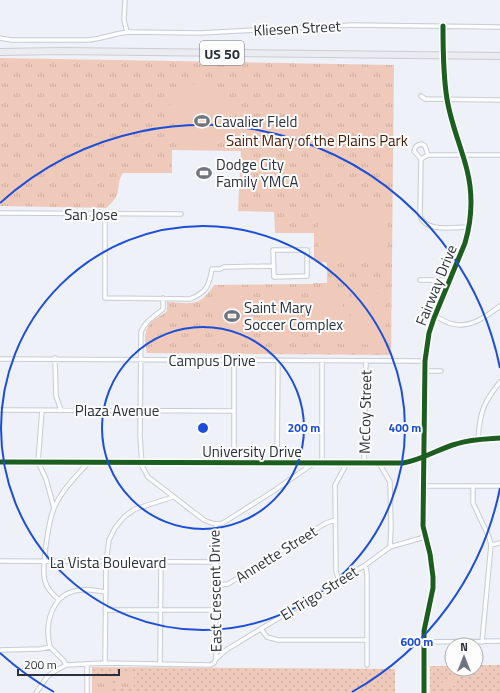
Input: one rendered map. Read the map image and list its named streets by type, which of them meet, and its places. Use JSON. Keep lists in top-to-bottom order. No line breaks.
{"streets":{"highway":["US 50"],"street":["Kliesen Street","San Jose","Fairway Drive","Campus Drive","Plaza Avenue","McCoy Street","University Drive","Annette Street","La Vista Boulevard","East Crescent Drive","El Trigo Street"]},"crossings":[["Kliesen Street","Fairway Drive"],["US 50","Fairway Drive"],["Fairway Drive","Campus Drive"],["Fairway Drive","University Drive"],["Fairway Drive","El Trigo Street"],["Campus Drive","McCoy Street"],["McCoy Street","University Drive"],["University Drive","East Crescent Drive"],["Annette Street","East Crescent Drive"],["La Vista Boulevard","East Crescent Drive"],["East Crescent Drive","El Trigo Street"]],"parks":["Saint Mary of the Plains Park"],"places":{"sports":["Cavalier FIeld","Dodge City Family YMCA","Saint Mary Soccer Complex"]},"scale_bar":"200 m","north":"top","rings":["200 m","400 m","600 m"]}
